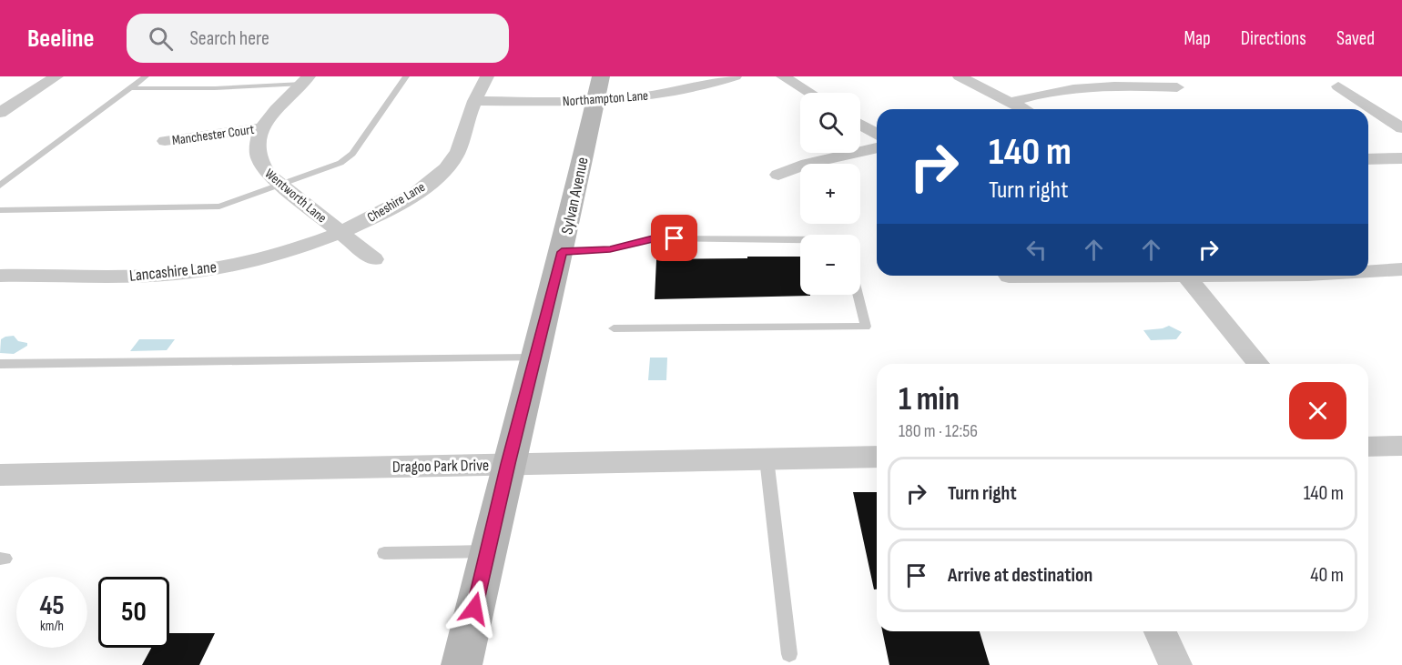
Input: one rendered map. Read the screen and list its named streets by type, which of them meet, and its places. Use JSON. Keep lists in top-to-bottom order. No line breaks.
{"streets":{"main road":["Sylvan Avenue"],"street":["Northampton Lane","Manchester Court","Wentworth Lane","Cheshire Lane","Lancashire Lane","Dragoo Park Drive"]},"crossings":[["Northampton Lane","Sylvan Avenue"],["Northampton Lane","Cheshire Lane"],["Manchester Court","Wentworth Lane"],["Wentworth Lane","Cheshire Lane"],["Wentworth Lane","Lancashire Lane"],["Sylvan Avenue","Dragoo Park Drive"],["Cheshire Lane","Lancashire Lane"]],"page":{"header":"Beeline","search":"Search here","nav":["Map","Directions","Saved"],"map_buttons":["+","−"],"turn":["140 m","Turn right"],"heading":["1 min","180 m · 12:56"],"list":[{"name":"Turn right","value":"140 m"},{"name":"Arrive at destination","value":"40 m"}],"speed":"45 km/h","limit":"50"}}
